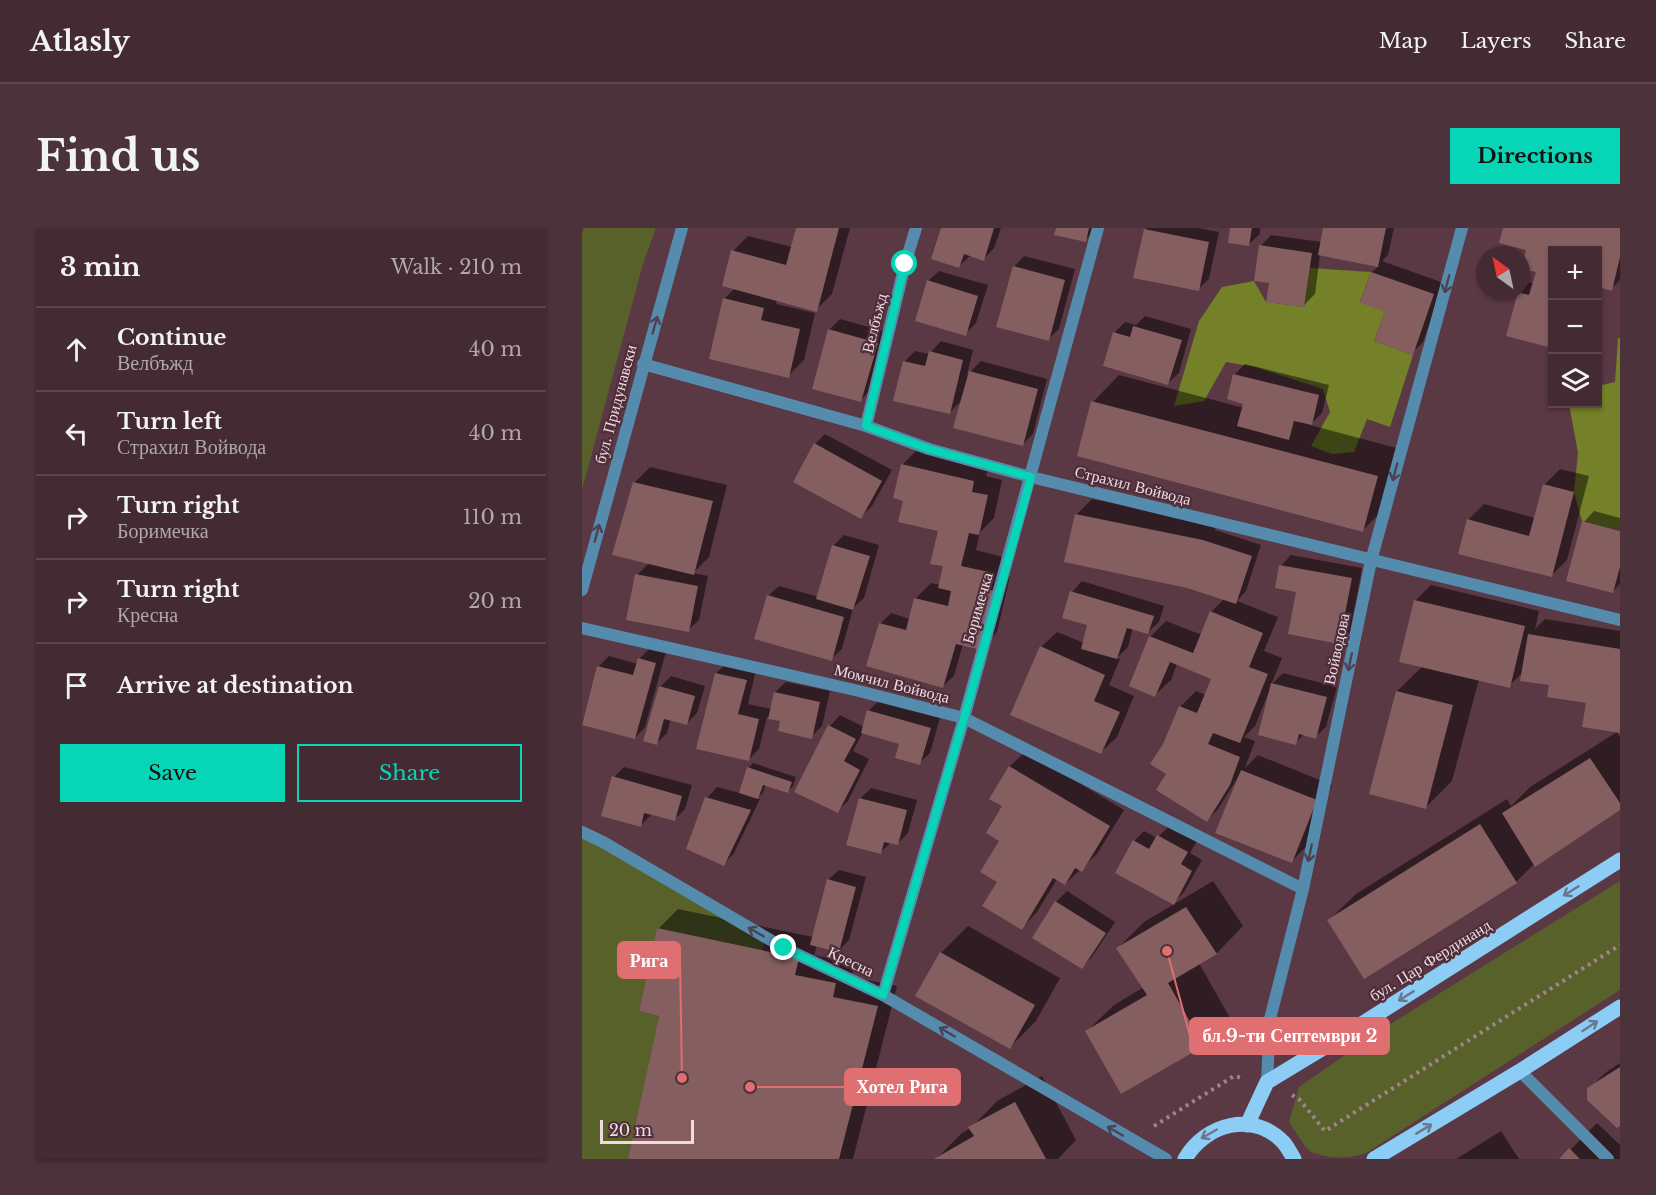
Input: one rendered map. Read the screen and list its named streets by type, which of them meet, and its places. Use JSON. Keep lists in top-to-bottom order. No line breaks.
{"streets":{"main road":["бул. Цар Фердинанд"],"street":["Велбъжд","бул. Придунавски","Страхил Войвода","Боримечка","Войводова","Момчил Войвода","Кресна"]},"crossings":[["Велбъжд","Страхил Войвода"],["бул. Придунавски","Страхил Войвода"],["Страхил Войвода","Боримечка"],["Страхил Войвода","Войводова"],["Боримечка","Момчил Войвода"],["Боримечка","Кресна"],["Войводова","Момчил Войвода"],["Войводова","бул. Цар Фердинанд"]],"one_way":["бул. Придунавски","Войводова","Кресна"],"places":["бл.9-ти Септември 2","Рига","Хотел Рига"],"scale_bar":"20 m","north":"top left","page":{"header":"Atlasly","nav":["Map","Layers","Share"],"buttons":["Directions",["Save","Share"]],"title":"Find us","heading":["3 min","Walk · 210 m"],"map_buttons":["+","−"],"list":[["Continue","Велбъжд","40 m"],["Turn left","Страхил Войвода","40 m"],["Turn right","Боримечка","110 m"],["Turn right","Кресна","20 m"],"Arrive at destination"],"scale":"20 m"}}
